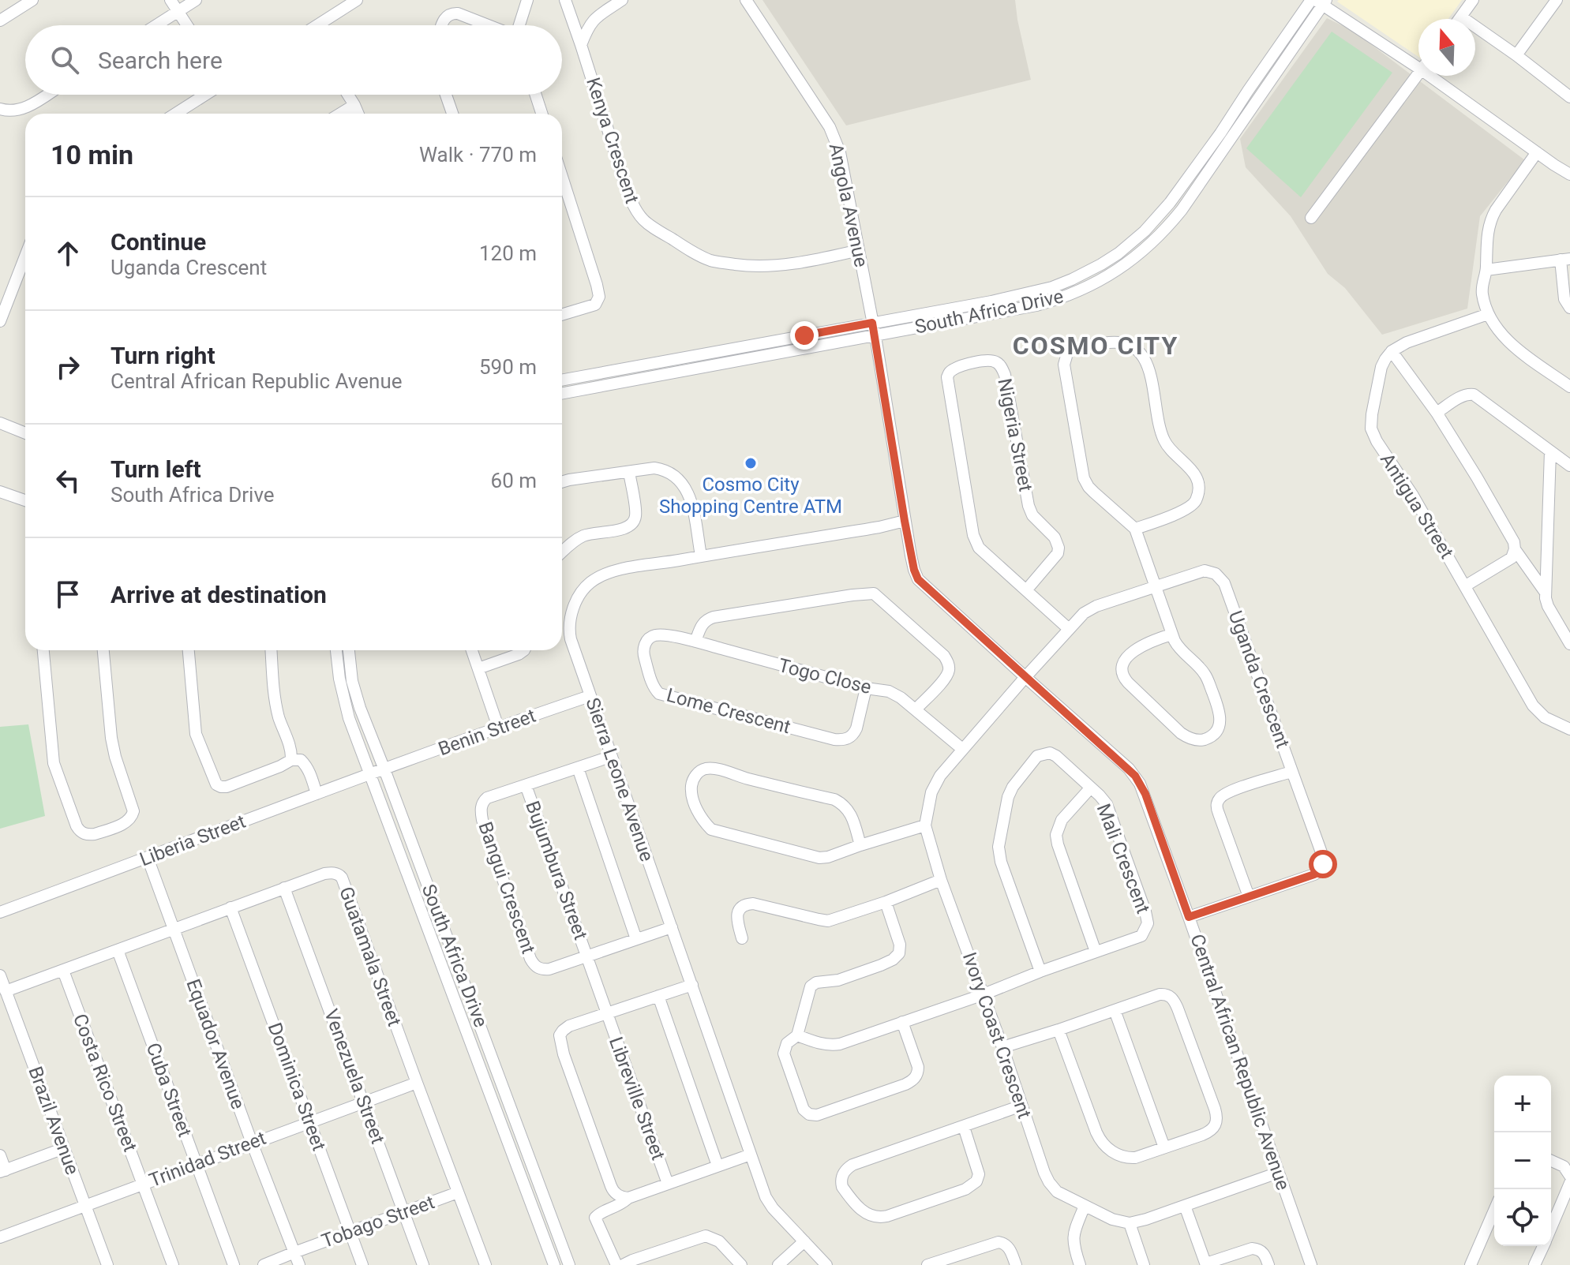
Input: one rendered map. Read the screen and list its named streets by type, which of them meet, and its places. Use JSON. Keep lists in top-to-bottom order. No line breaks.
{"streets":{"street":["Kenya Crescent","Angola Avenue","South Africa Drive","Nigeria Street","Antigua Street","Togo Close","Uganda Crescent","Lome Crescent","Benin Street","Sierra Leone Avenue","Liberia Street","Mali Crescent","Bujumbura Street","Bangui Crescent","Guatamala Street","Ivory Coast Crescent","Equador Avenue","Central African Republic Avenue","Venezuela Street","Costa Rico Street","Dominica Street","Cuba Street","Libreville Street","Brazil Avenue","Trinidad Street","Tobago Street"]},"crossings":[["Kenya Crescent","Angola Avenue"],["Angola Avenue","South Africa Drive"],["Angola Avenue","Central African Republic Avenue"],["South Africa Drive","Benin Street"],["South Africa Drive","Liberia Street"],["South Africa Drive","Central African Republic Avenue"],["Nigeria Street","Uganda Crescent"],["Togo Close","Lome Crescent"],["Togo Close","Ivory Coast Crescent"],["Uganda Crescent","Ivory Coast Crescent"],["Uganda Crescent","Central African Republic Avenue"],["Benin Street","Sierra Leone Avenue"],["Benin Street","Liberia Street"],["Sierra Leone Avenue","Bangui Crescent"],["Sierra Leone Avenue","Central African Republic Avenue"],["Liberia Street","Equador Avenue"],["Mali Crescent","Ivory Coast Crescent"],["Bujumbura Street","Bangui Crescent"],["Bujumbura Street","Libreville Street"],["Guatamala Street","Equador Avenue"],["Guatamala Street","Venezuela Street"],["Guatamala Street","Costa Rico Street"],["Guatamala Street","Dominica Street"],["Guatamala Street","Cuba Street"],["Guatamala Street","Brazil Avenue"],["Guatamala Street","Trinidad Street"],["Guatamala Street","Tobago Street"],["Ivory Coast Crescent","Central African Republic Avenue"],["Equador Avenue","Trinidad Street"],["Equador Avenue","Tobago Street"],["Venezuela Street","Trinidad Street"],["Venezuela Street","Tobago Street"],["Costa Rico Street","Trinidad Street"],["Dominica Street","Trinidad Street"],["Dominica Street","Tobago Street"],["Cuba Street","Trinidad Street"],["Brazil Avenue","Trinidad Street"]],"districts":["COSMO CITY"],"places":["Cosmo City Shopping Centre ATM"],"north":"top","page":{"search":"Search here","heading":["10 min","Walk · 770 m"],"list":[["Continue","Uganda Crescent","120 m"],["Turn right","Central African Republic Avenue","590 m"],["Turn left","South Africa Drive","60 m"],"Arrive at destination"],"map_buttons":["+","−"]}}
